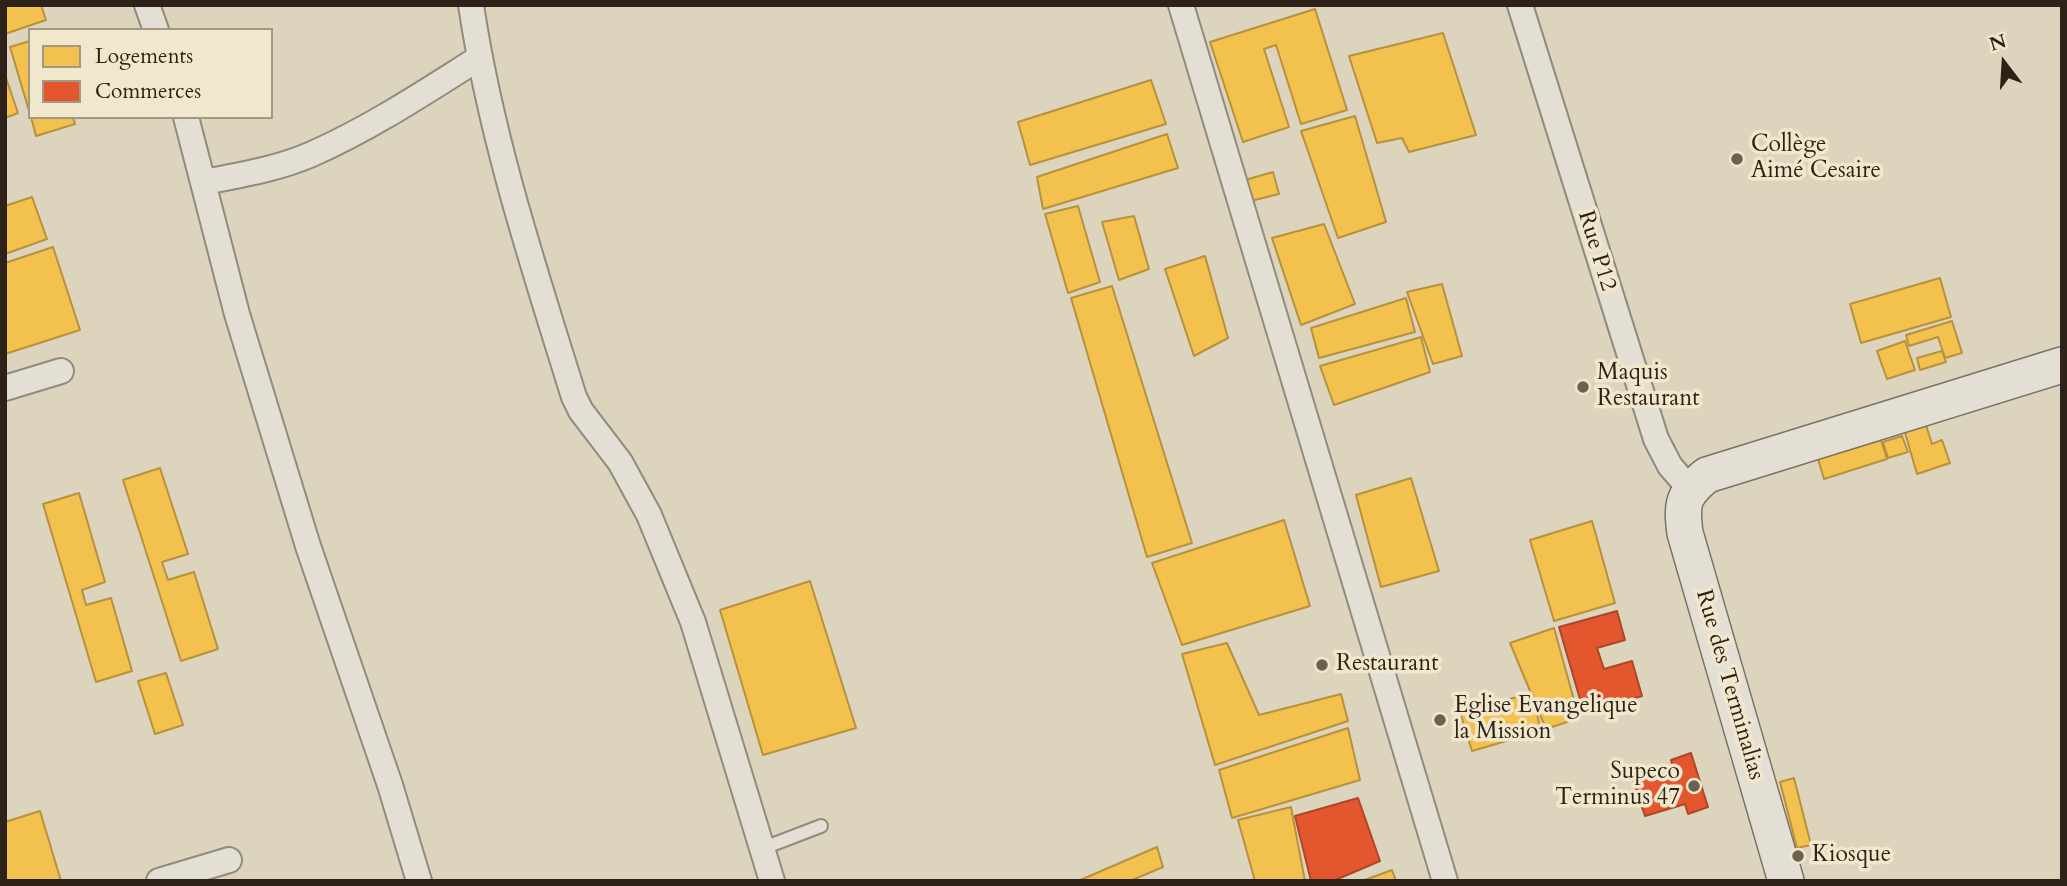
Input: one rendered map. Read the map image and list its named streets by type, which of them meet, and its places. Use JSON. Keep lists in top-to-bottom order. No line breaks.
{"streets":{"street":["Rue P12","Rue des Terminalias"]},"crossings":[["Rue P12","Rue des Terminalias"]],"places":["Collège Aimé Cesaire","Maquis Restaurant","Restaurant","Eglise Evangelique la Mission","Supeco Terminus 47","Kiosque"],"legend":["Logements","Commerces"],"north":"top"}
